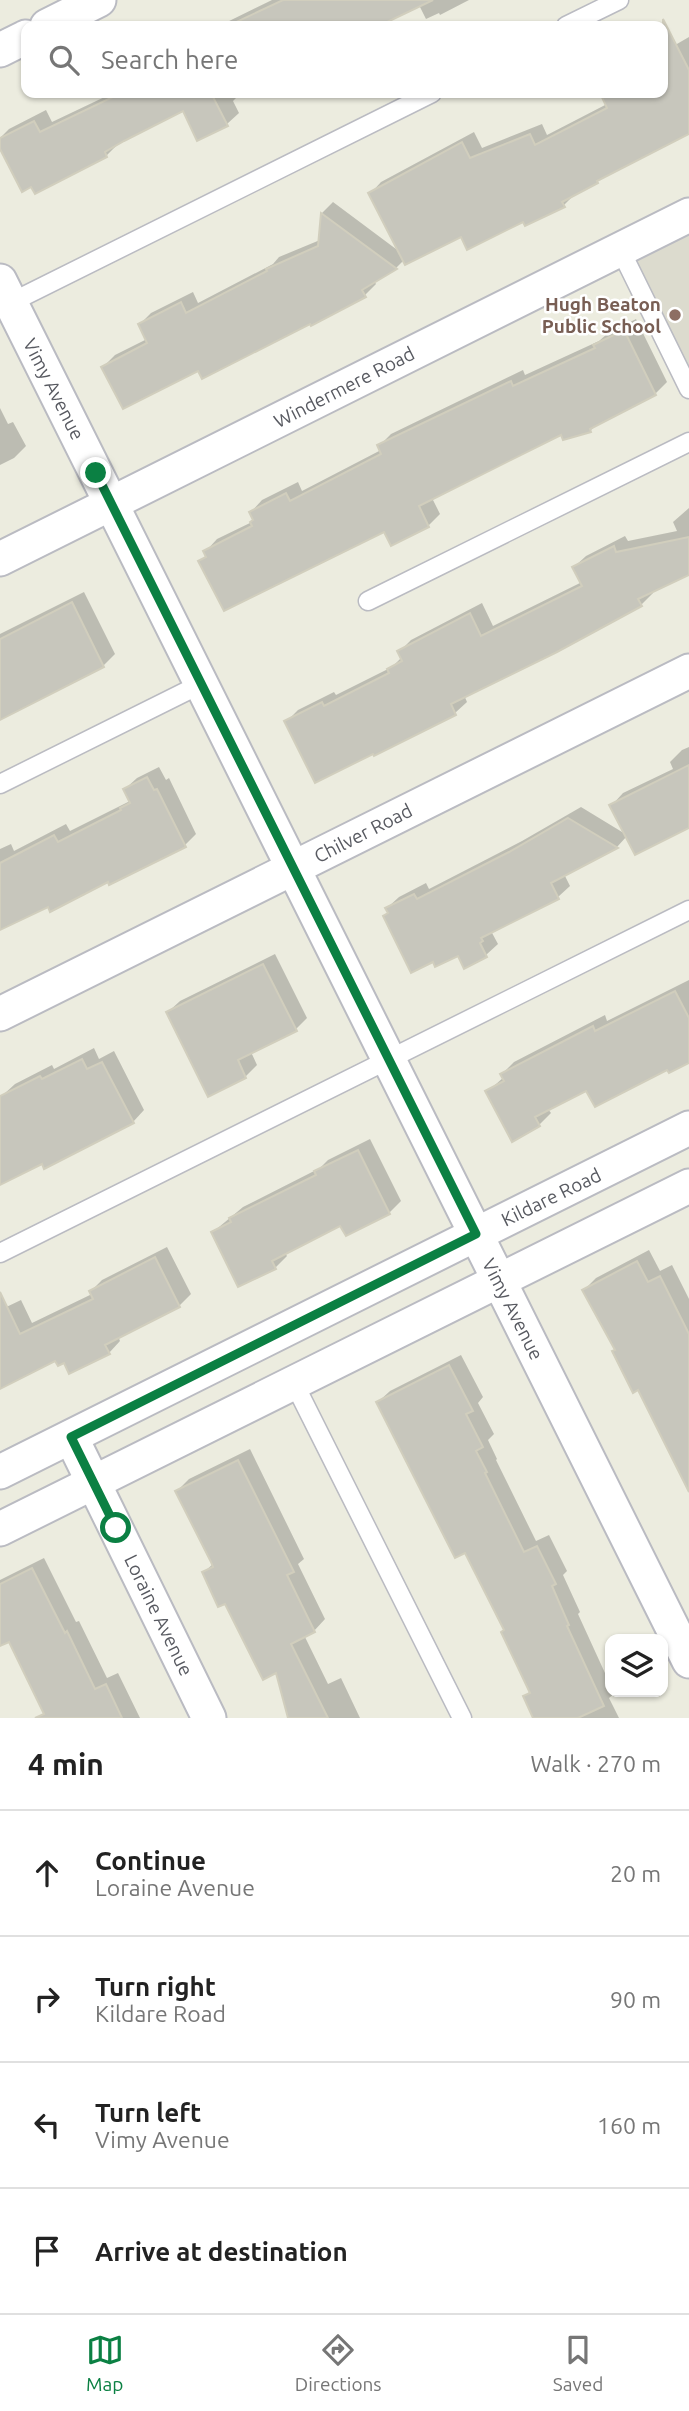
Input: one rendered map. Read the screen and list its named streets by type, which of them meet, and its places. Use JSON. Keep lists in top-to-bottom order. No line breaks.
{"streets":{"street":["Windermere Road","Vimy Avenue","Chilver Road","Kildare Road","Loraine Avenue"]},"crossings":[["Windermere Road","Vimy Avenue"],["Vimy Avenue","Chilver Road"],["Vimy Avenue","Kildare Road"],["Kildare Road","Loraine Avenue"]],"places":["Hugh Beaton Public School"],"page":{"search":"Search here","heading":["4 min","Walk · 270 m"],"list":[["Continue","Loraine Avenue","20 m"],["Turn right","Kildare Road","90 m"],["Turn left","Vimy Avenue","160 m"],"Arrive at destination"],"nav":["Map","Directions","Saved"]}}
